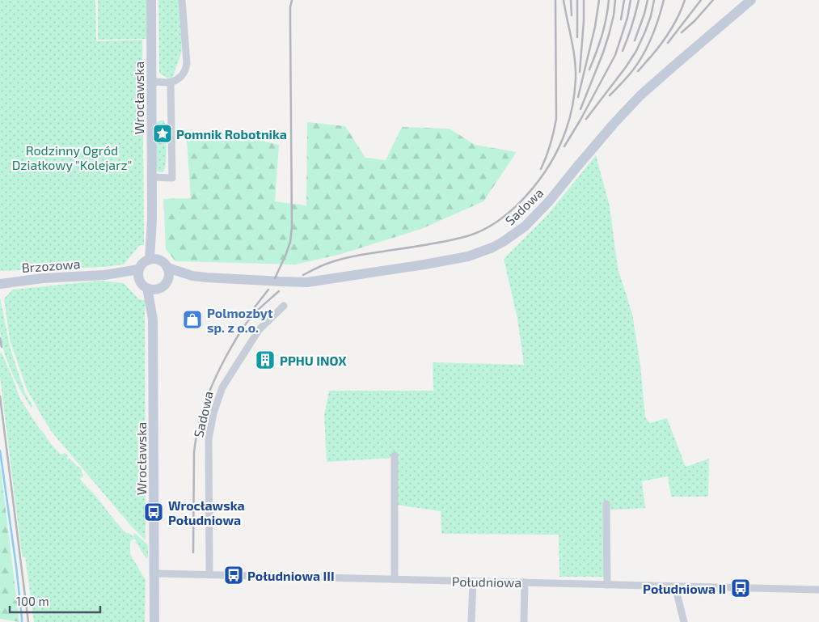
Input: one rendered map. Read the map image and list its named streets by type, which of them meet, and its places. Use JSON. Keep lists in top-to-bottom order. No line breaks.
{"streets":{"street":["Wrocławska","Sadowa","Brzozowa","Południowa"]},"crossings":[["Wrocławska","Sadowa"],["Wrocławska","Brzozowa"],["Wrocławska","Południowa"],["Sadowa","Brzozowa"],["Sadowa","Południowa"]],"parks":["Rodzinny Ogród Działkowy \"Kolejarz\""],"places":{"place":["Pomnik Robotnika"],"shop":["Polmozbyt sp. z o.o."],"building":["PPHU INOX"],"bus stop":["Wrocławska Południowa","Południowa III","Południowa II"]},"scale_bar":"100 m"}
